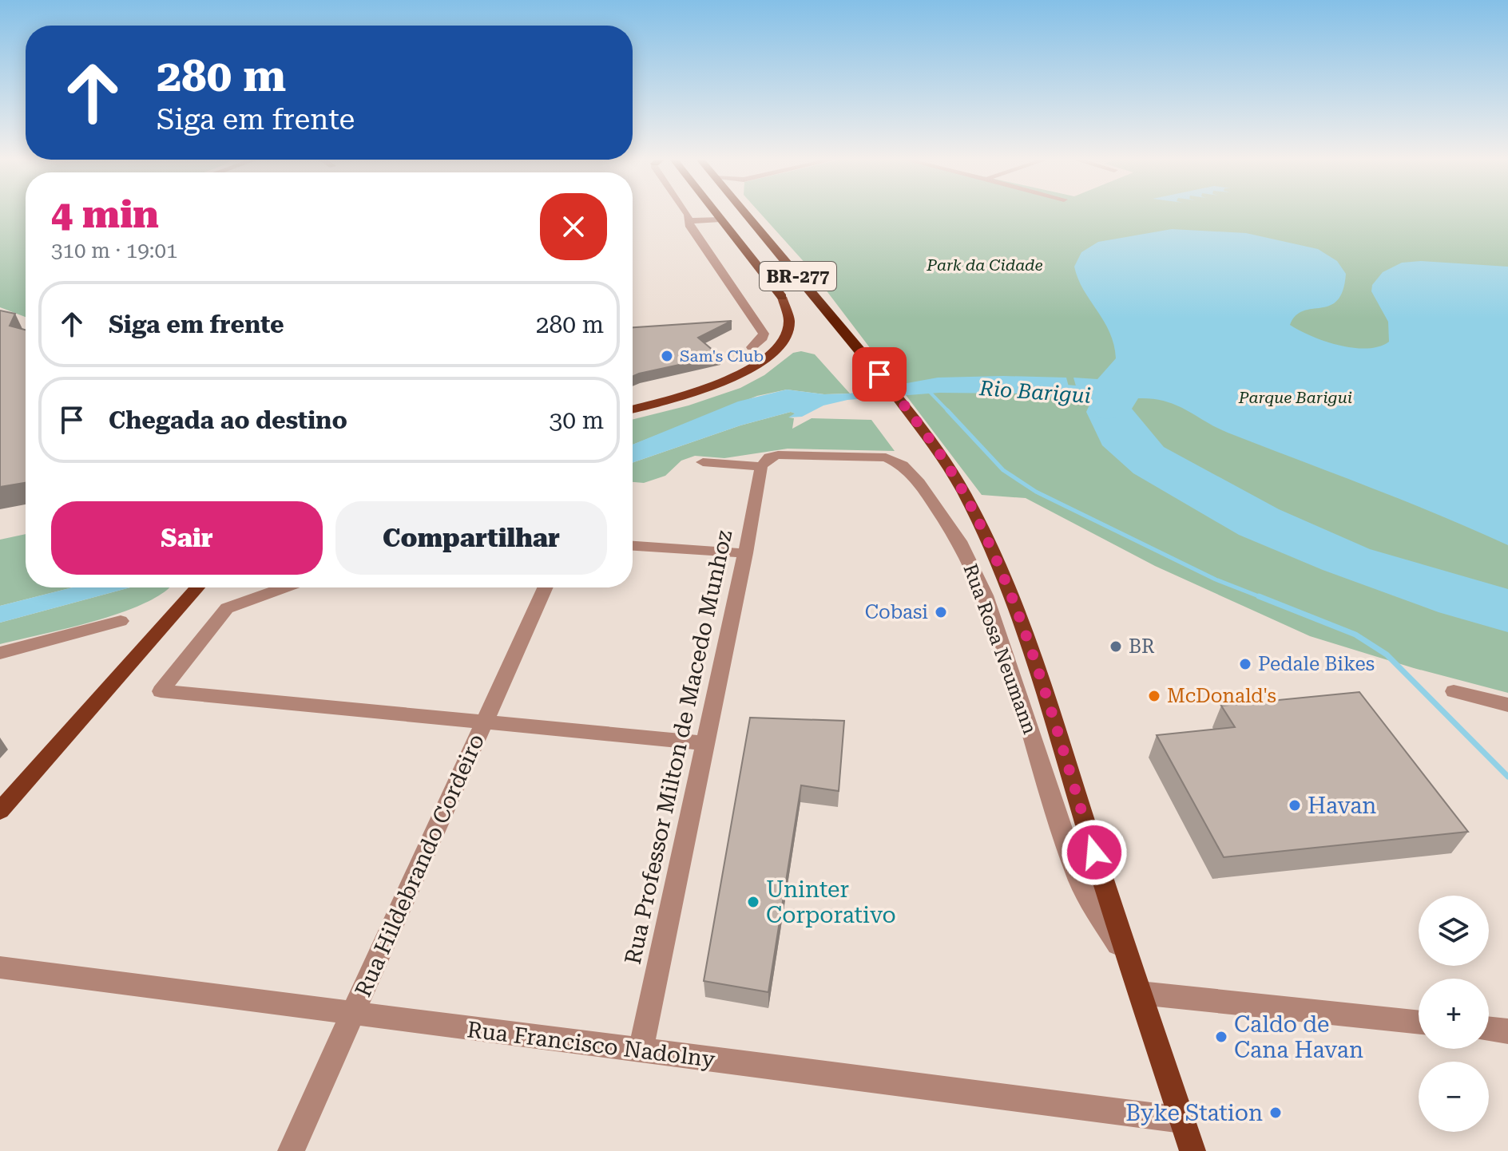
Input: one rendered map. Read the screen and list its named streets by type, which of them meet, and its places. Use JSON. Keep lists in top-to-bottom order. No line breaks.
{"streets":{"highway":["BR-277"],"street":["Rua Rosa Neumann","Rua Professor Milton de Macedo Munhoz","Rua Hildebrando Cordeiro","Rua Francisco Nadolny"]},"crossings":[["Rua Rosa Neumann","Rua Professor Milton de Macedo Munhoz"],["Rua Professor Milton de Macedo Munhoz","Rua Francisco Nadolny"],["Rua Hildebrando Cordeiro","Rua Francisco Nadolny"]],"water":["Rio Barigui"],"parks":["Park da Cidade","Parque Barigui"],"places":["Sam's Club","Cobasi","BR","Pedale Bikes","McDonald's","Havan","Uninter Corporativo","Caldo de Cana Havan","Byke Station"],"page":{"turn":["280 m","Siga em frente"],"heading":["4 min","310 m · 19:01"],"list":[{"name":"Siga em frente","value":"280 m"},{"name":"Chegada ao destino","value":"30 m"}],"buttons":["Sair","Compartilhar"],"map_buttons":["+","−"]}}
